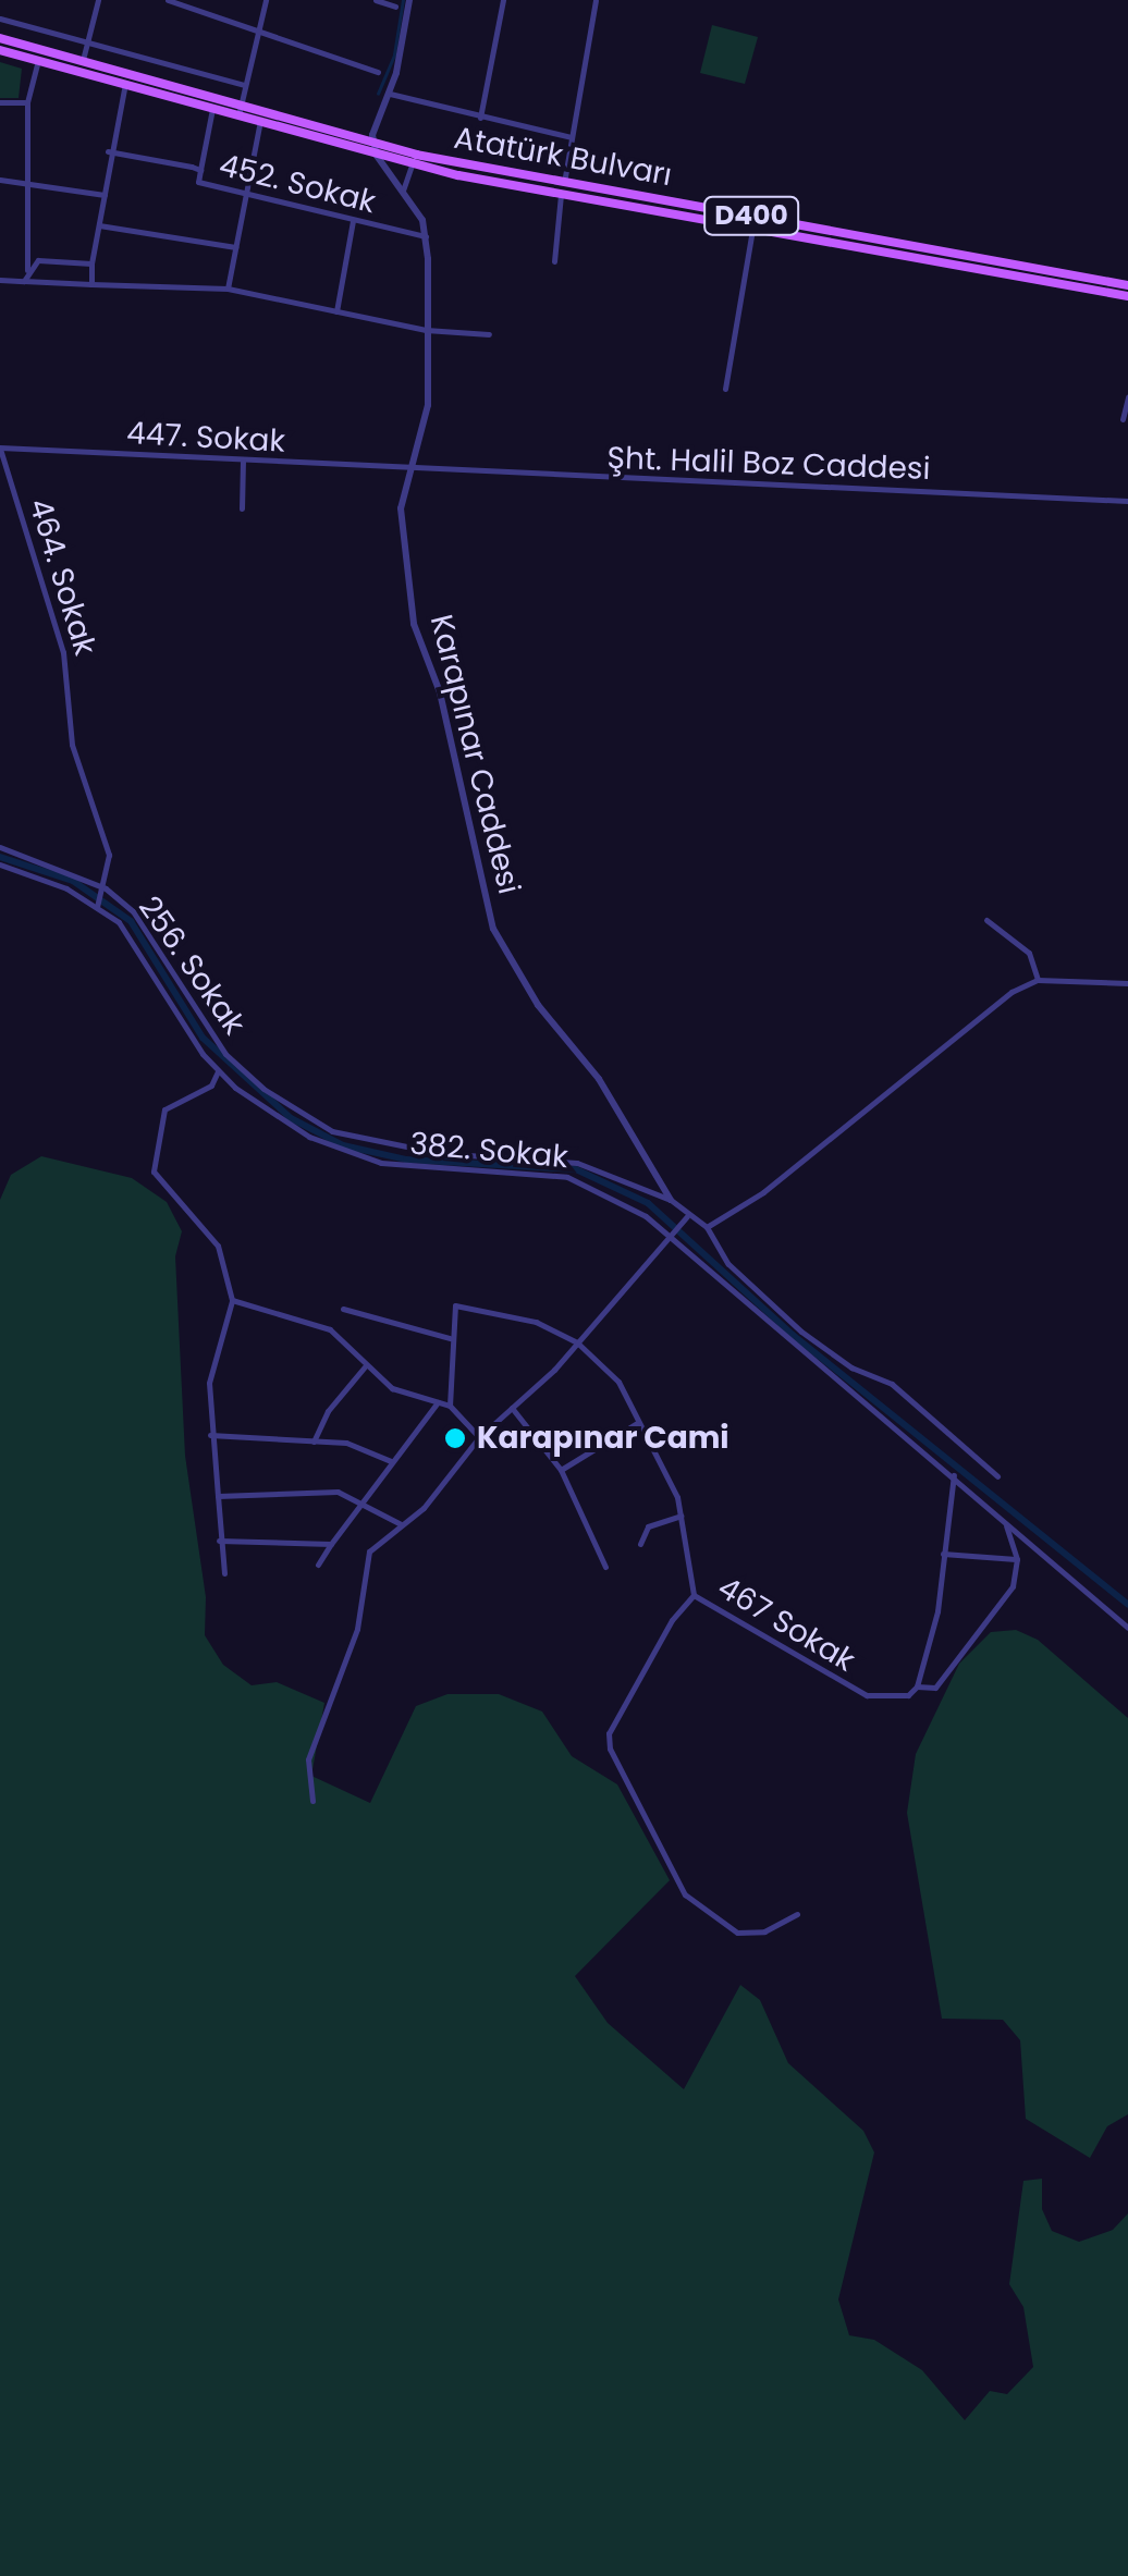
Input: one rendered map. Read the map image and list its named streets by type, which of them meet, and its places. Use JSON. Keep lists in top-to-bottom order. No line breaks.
{"streets":{"main road":["Atatürk Bulvarı","D400"],"street":["452. Sokak","447. Sokak","Şht. Halil Boz Caddesi","464. Sokak","Karapınar Caddesi","256. Sokak","382. Sokak","467 Sokak"]},"crossings":[["Atatürk Bulvarı","D400"],["Atatürk Bulvarı","Karapınar Caddesi"],["452. Sokak","Karapınar Caddesi"],["D400","Karapınar Caddesi"],["447. Sokak","Şht. Halil Boz Caddesi"],["447. Sokak","464. Sokak"],["447. Sokak","Karapınar Caddesi"],["Şht. Halil Boz Caddesi","Karapınar Caddesi"],["464. Sokak","256. Sokak"],["464. Sokak","382. Sokak"],["Karapınar Caddesi","256. Sokak"]],"places":["Karapınar Cami"]}
